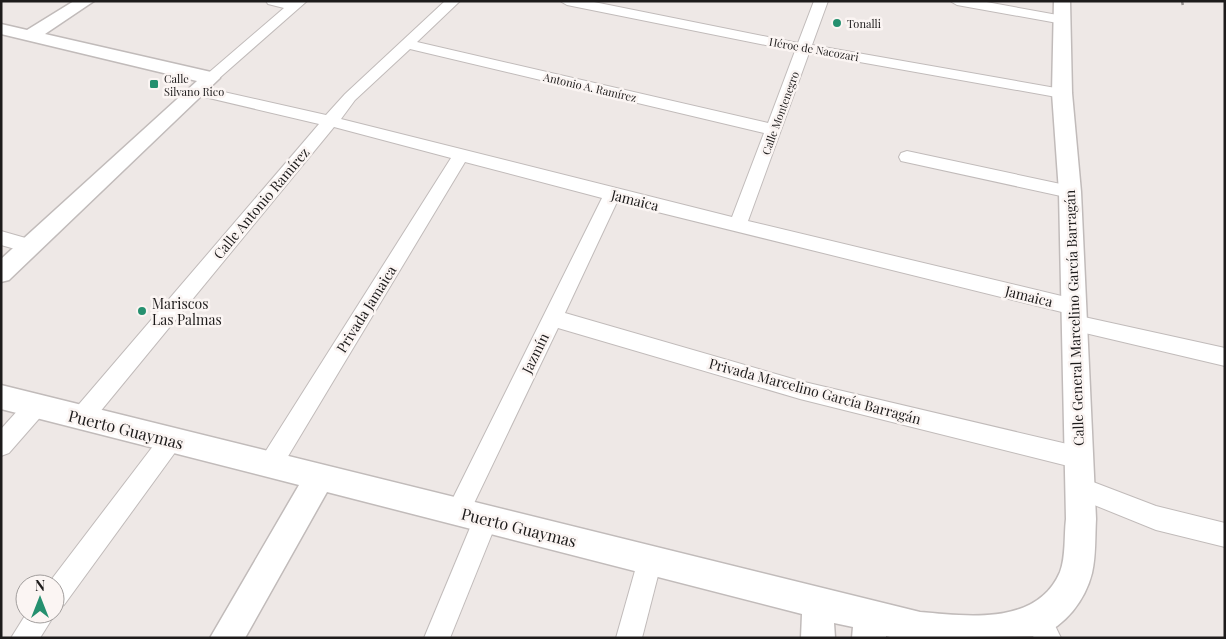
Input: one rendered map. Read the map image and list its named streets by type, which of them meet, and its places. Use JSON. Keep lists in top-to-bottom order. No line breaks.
{"streets":{"street":["Héroe de Nacozari","Antonio A. Ramírez","Calle Montenegro","Jamaica","Calle Antonio Ramírez","Privada Jamaica","Calle General Marcelino García Barragán","Jazmín","Privada Marcelino García Barragán","Puerto Guaymas"]},"crossings":[["Héroe de Nacozari","Calle Montenegro"],["Héroe de Nacozari","Calle General Marcelino García Barragán"],["Antonio A. Ramírez","Calle Montenegro"],["Antonio A. Ramírez","Calle Antonio Ramírez"],["Calle Montenegro","Jamaica"],["Jamaica","Calle Antonio Ramírez"],["Jamaica","Privada Jamaica"],["Jamaica","Calle General Marcelino García Barragán"],["Jamaica","Jazmín"],["Calle Antonio Ramírez","Puerto Guaymas"],["Privada Jamaica","Puerto Guaymas"],["Calle General Marcelino García Barragán","Privada Marcelino García Barragán"],["Calle General Marcelino García Barragán","Puerto Guaymas"],["Jazmín","Privada Marcelino García Barragán"],["Jazmín","Puerto Guaymas"]],"places":{"other":["Tonalli","Mariscos Las Palmas"],"transit":["Calle Silvano Rico"]},"north":"top"}
